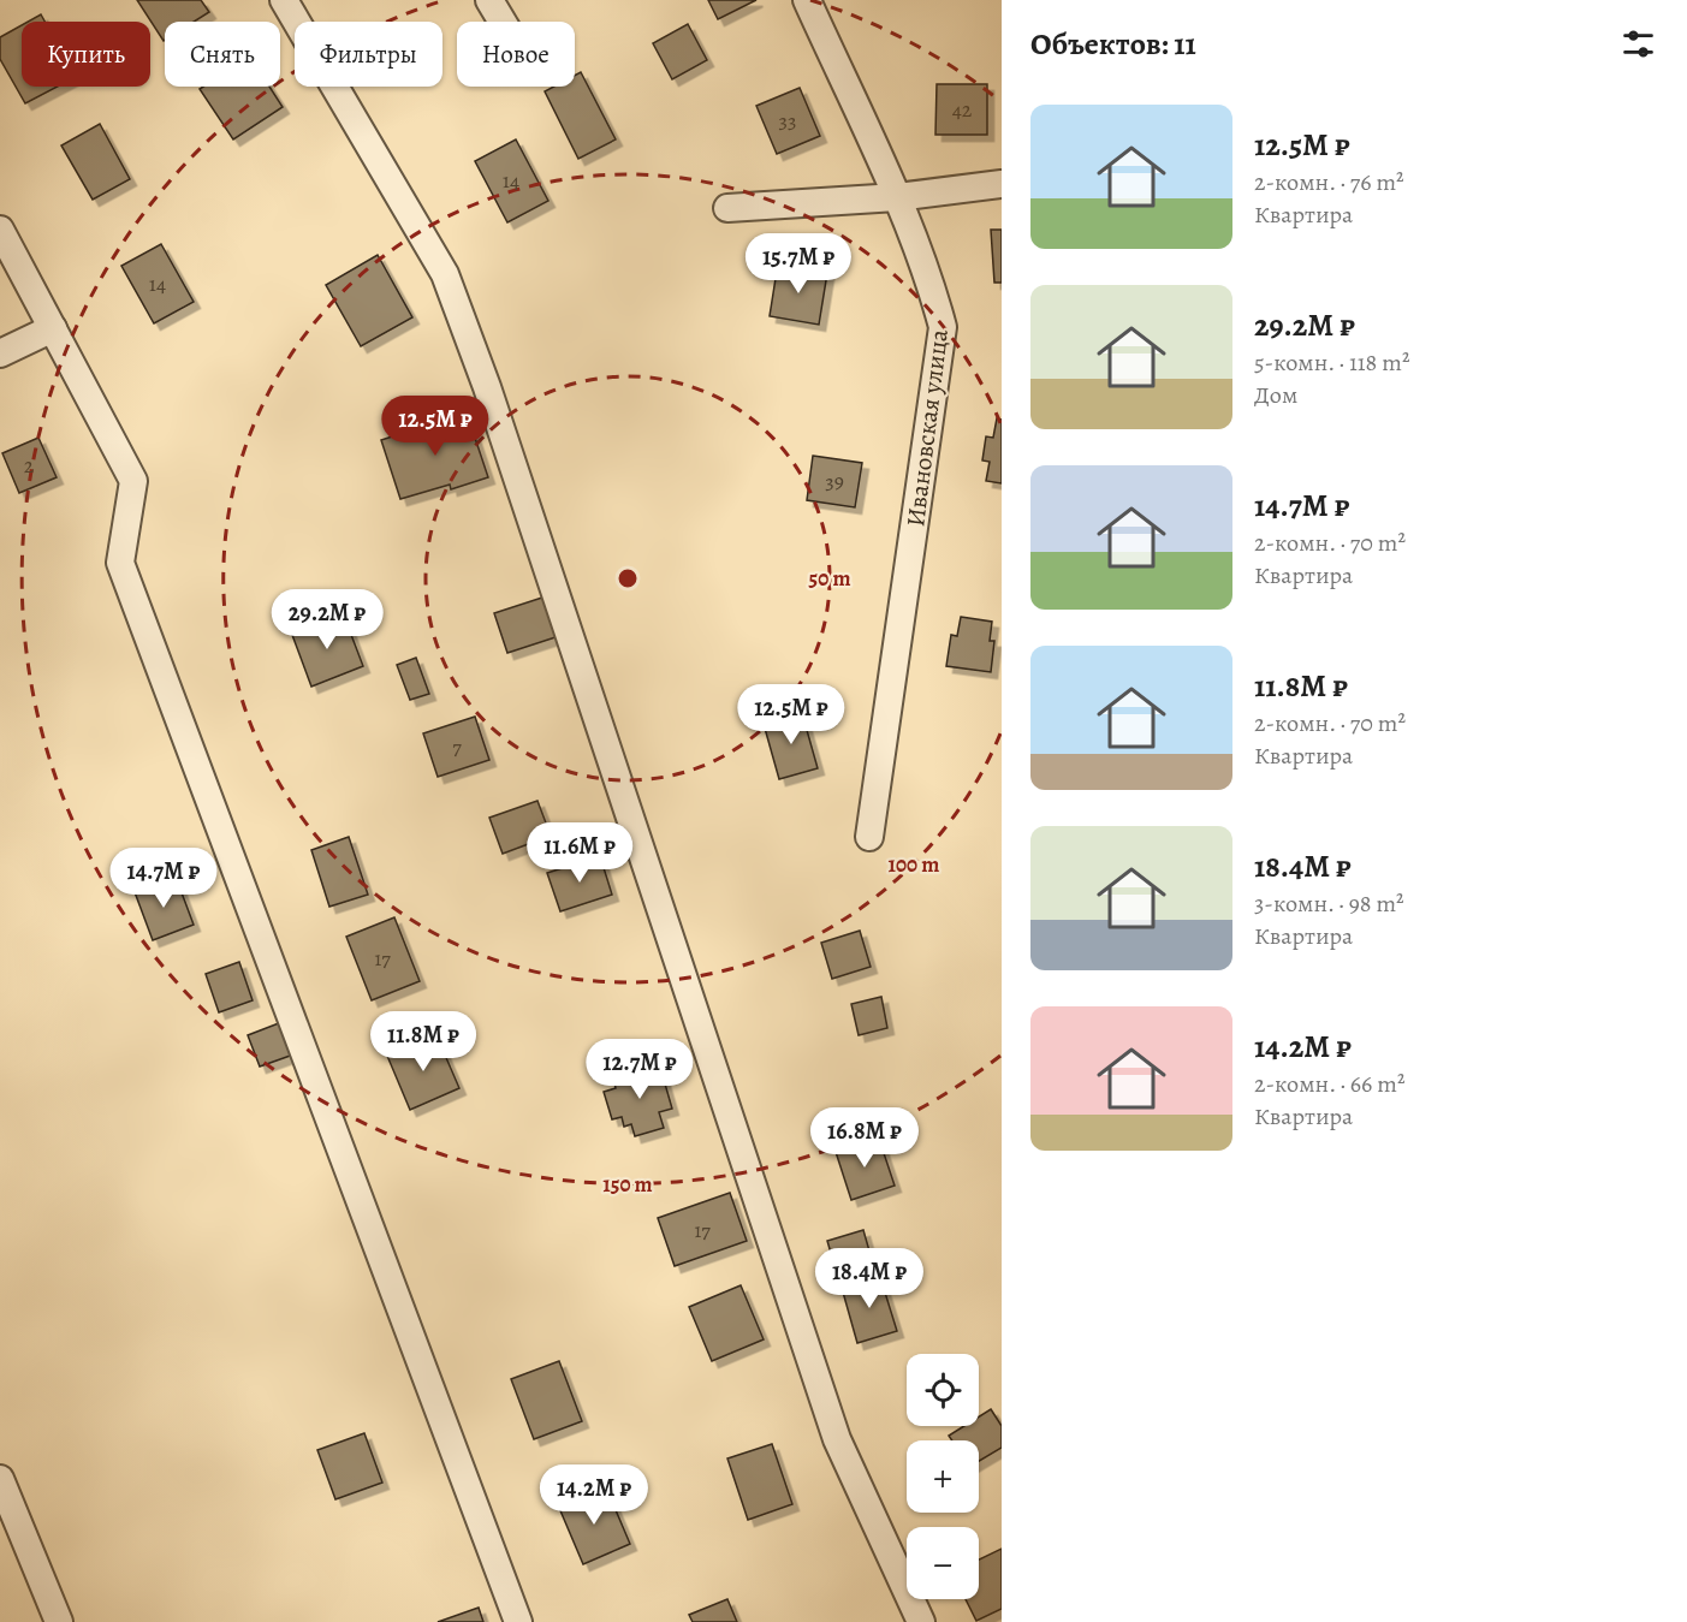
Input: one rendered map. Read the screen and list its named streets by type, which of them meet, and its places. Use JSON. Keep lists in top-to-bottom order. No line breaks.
{"streets":{"street":["Ивановская улица"]},"house_numbers":["42","33","14","14","2","39","7","17","17"],"page":{"heading":"Объектов: 11","chip":["Купить","Снять","Фильтры","Новое"],"list":[{"name":"12.5M ₽","note":"2-комн. · 76 m² · Квартира"},{"name":"29.2M ₽","note":"5-комн. · 118 m² · Дом"},{"name":"14.7M ₽","note":"2-комн. · 70 m² · Квартира"},{"name":"11.8M ₽","note":"2-комн. · 70 m² · Квартира"},{"name":"18.4M ₽","note":"3-комн. · 98 m² · Квартира"},{"name":"14.2M ₽","note":"2-комн. · 66 m² · Квартира"}],"price":["15.7M ₽","12.5M ₽","29.2M ₽","12.5M ₽","11.6M ₽","14.7M ₽","11.8M ₽","12.7M ₽","16.8M ₽","18.4M ₽","14.2M ₽"],"map_buttons":["+","−"]},"rings":["50 m","100 m","150 m"]}
